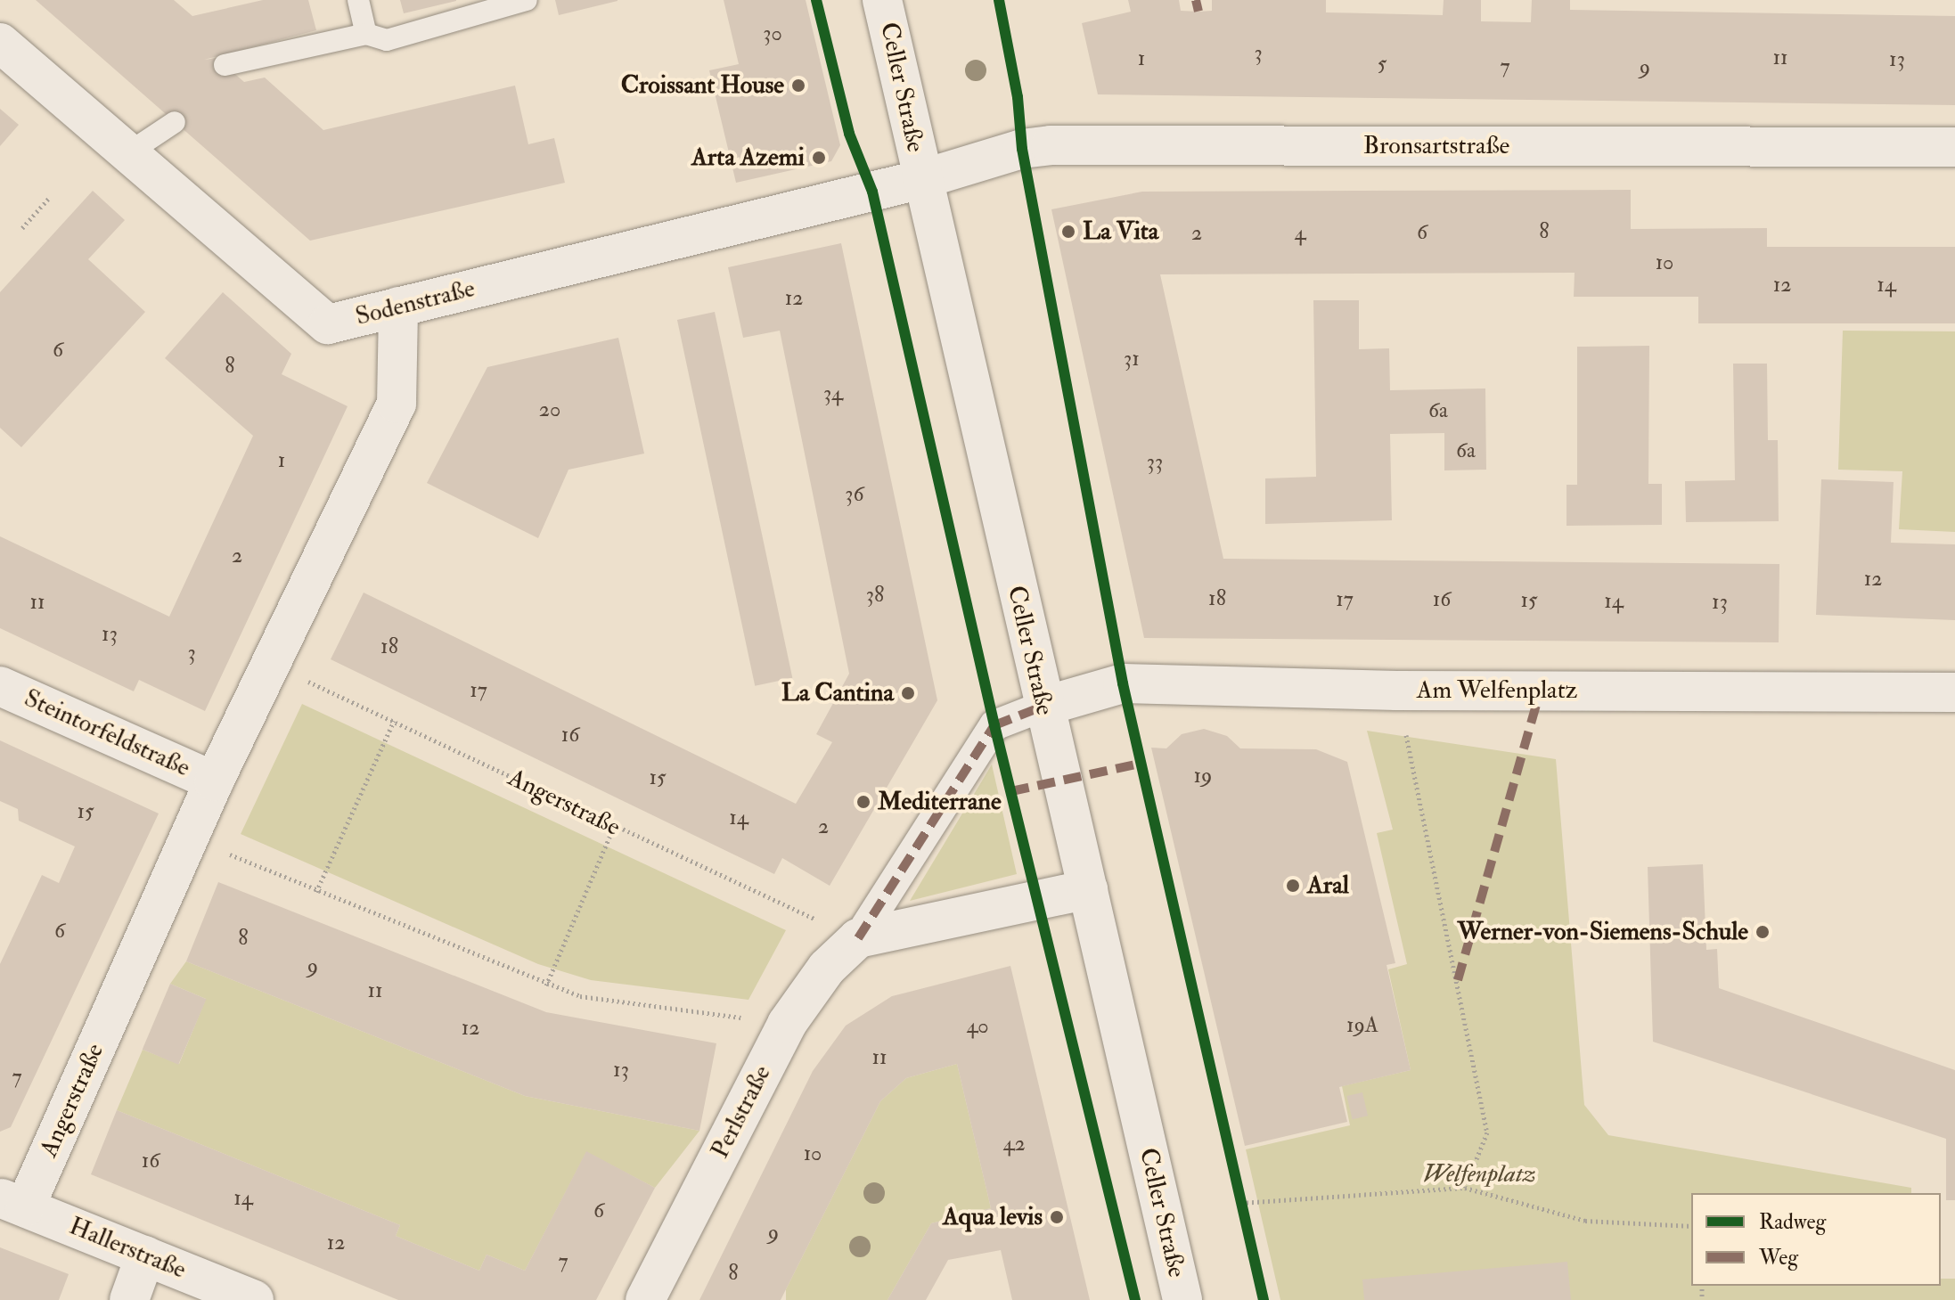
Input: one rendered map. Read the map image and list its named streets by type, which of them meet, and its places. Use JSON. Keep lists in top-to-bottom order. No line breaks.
{"streets":{"street":["Celler Straße","Bronsartstraße","Sodenstraße","Am Welfenplatz","Steintorfeldstraße","Angerstraße","Perlstraße","Hallerstraße"]},"crossings":[["Celler Straße","Bronsartstraße"],["Celler Straße","Sodenstraße"],["Celler Straße","Am Welfenplatz"],["Celler Straße","Perlstraße"],["Bronsartstraße","Sodenstraße"],["Sodenstraße","Angerstraße"],["Am Welfenplatz","Perlstraße"],["Steintorfeldstraße","Angerstraße"],["Angerstraße","Perlstraße"],["Angerstraße","Hallerstraße"]],"parks":["Welfenplatz"],"places":["Croissant House","Arta Azemi","La Vita","La Cantina","Mediterrane","Aral","Werner-von-Siemens-Schule","Aqua levis"],"house_numbers":["30","3","11","1","13","5","7","9","8","6","2","4","10","12","14","12","6","31","8","34","20","6a","6a","1","33","36","2","12","38","18","17","16","15","14","11","13","13","18","3","17","16","19","15","15","14","2","6","8","9","11","19A","40","12","11","13","7","42","10","16","14","6","9","12","7","8"],"legend":["Radweg","Weg"]}
